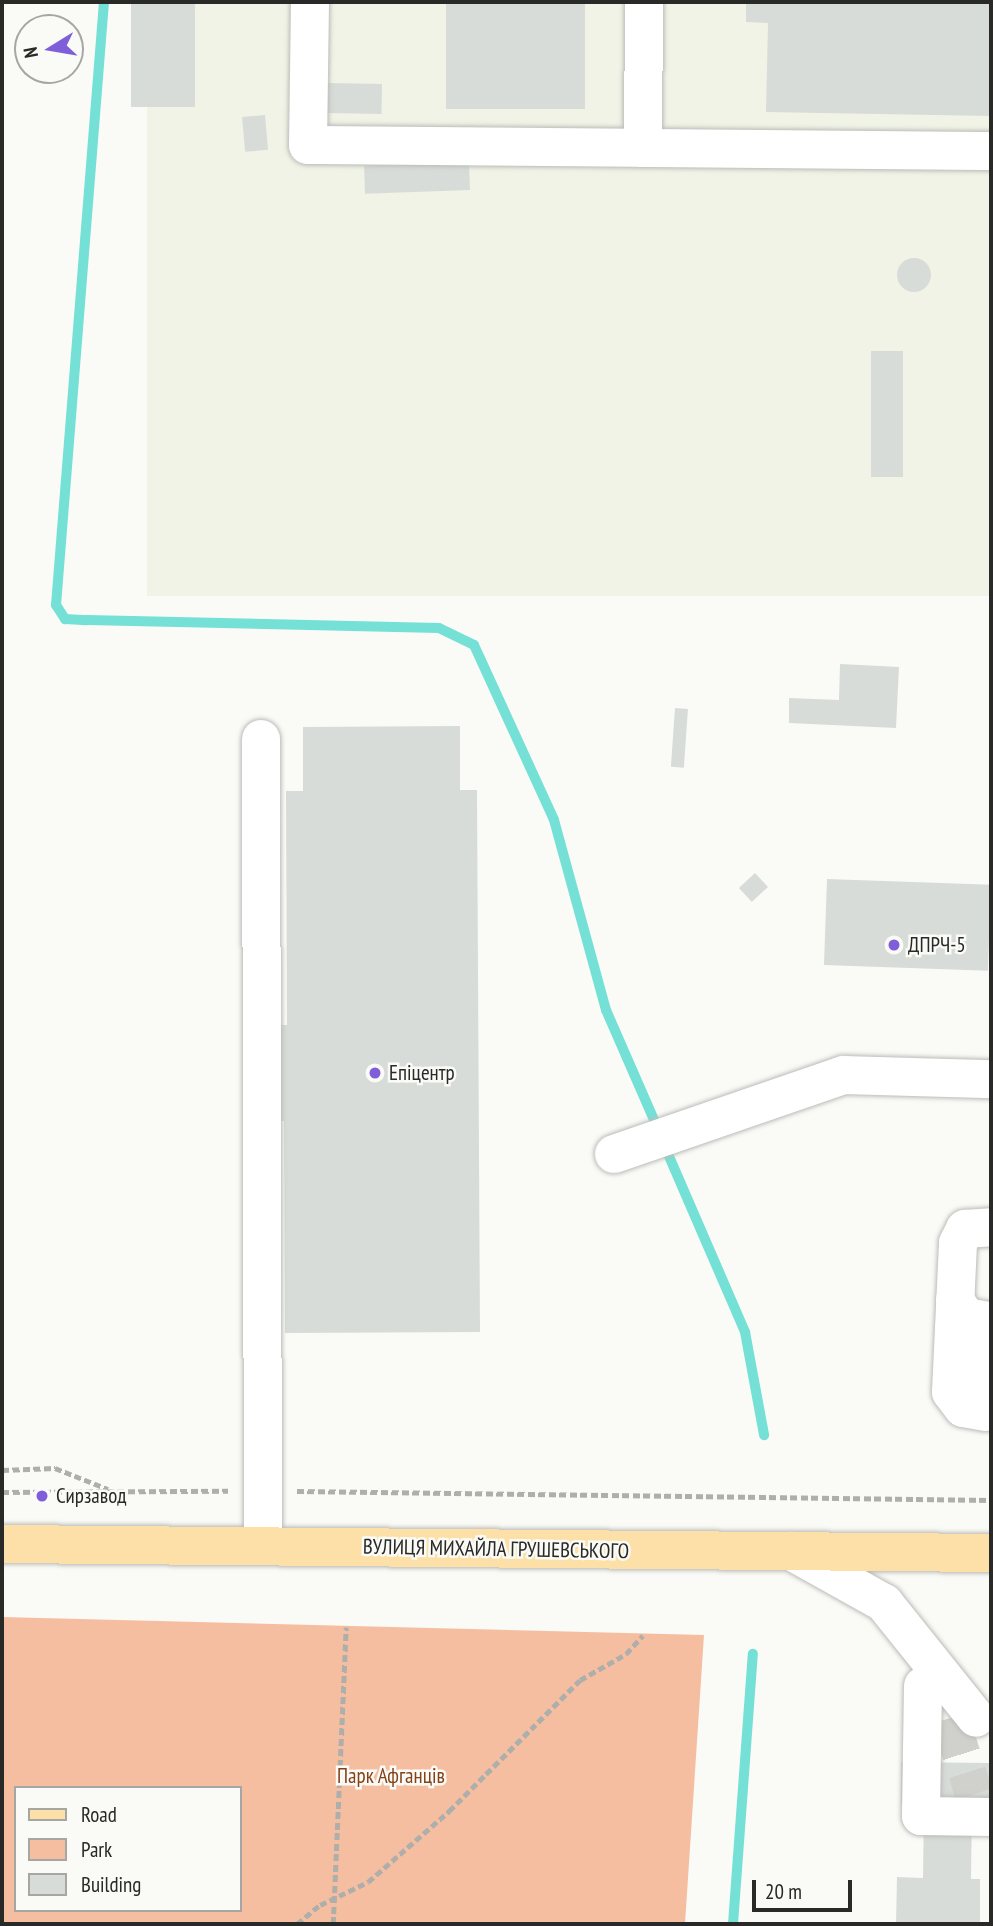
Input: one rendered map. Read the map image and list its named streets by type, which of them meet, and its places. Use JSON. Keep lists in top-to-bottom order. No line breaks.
{"streets":{"main road":["ВУЛИЦЯ МИХАЙЛА ГРУШЕВСЬКОГО"]},"parks":["Парк Афганців"],"places":["ДПРЧ-5","Епіцентр","Сирзавод"],"legend":["Road","Park","Building"],"scale_bar":"20 m","north":"left"}
